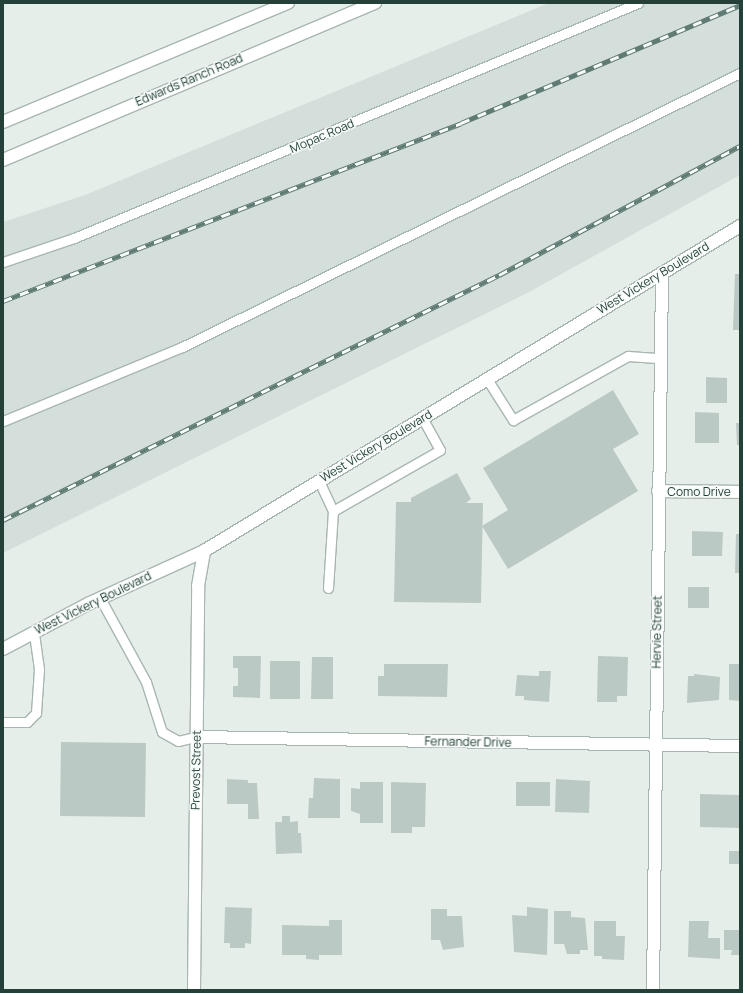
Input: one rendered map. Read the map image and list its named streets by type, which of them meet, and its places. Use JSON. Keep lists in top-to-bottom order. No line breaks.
{"streets":{"street":["Edwards Ranch Road","West Vickery Boulevard","Como Drive","Hervie Street","Fernander Drive","Prevost Street"],"lane":["Mopac Road"]},"crossings":[["West Vickery Boulevard","Hervie Street"],["West Vickery Boulevard","Prevost Street"],["Como Drive","Hervie Street"],["Hervie Street","Fernander Drive"],["Fernander Drive","Prevost Street"]]}
